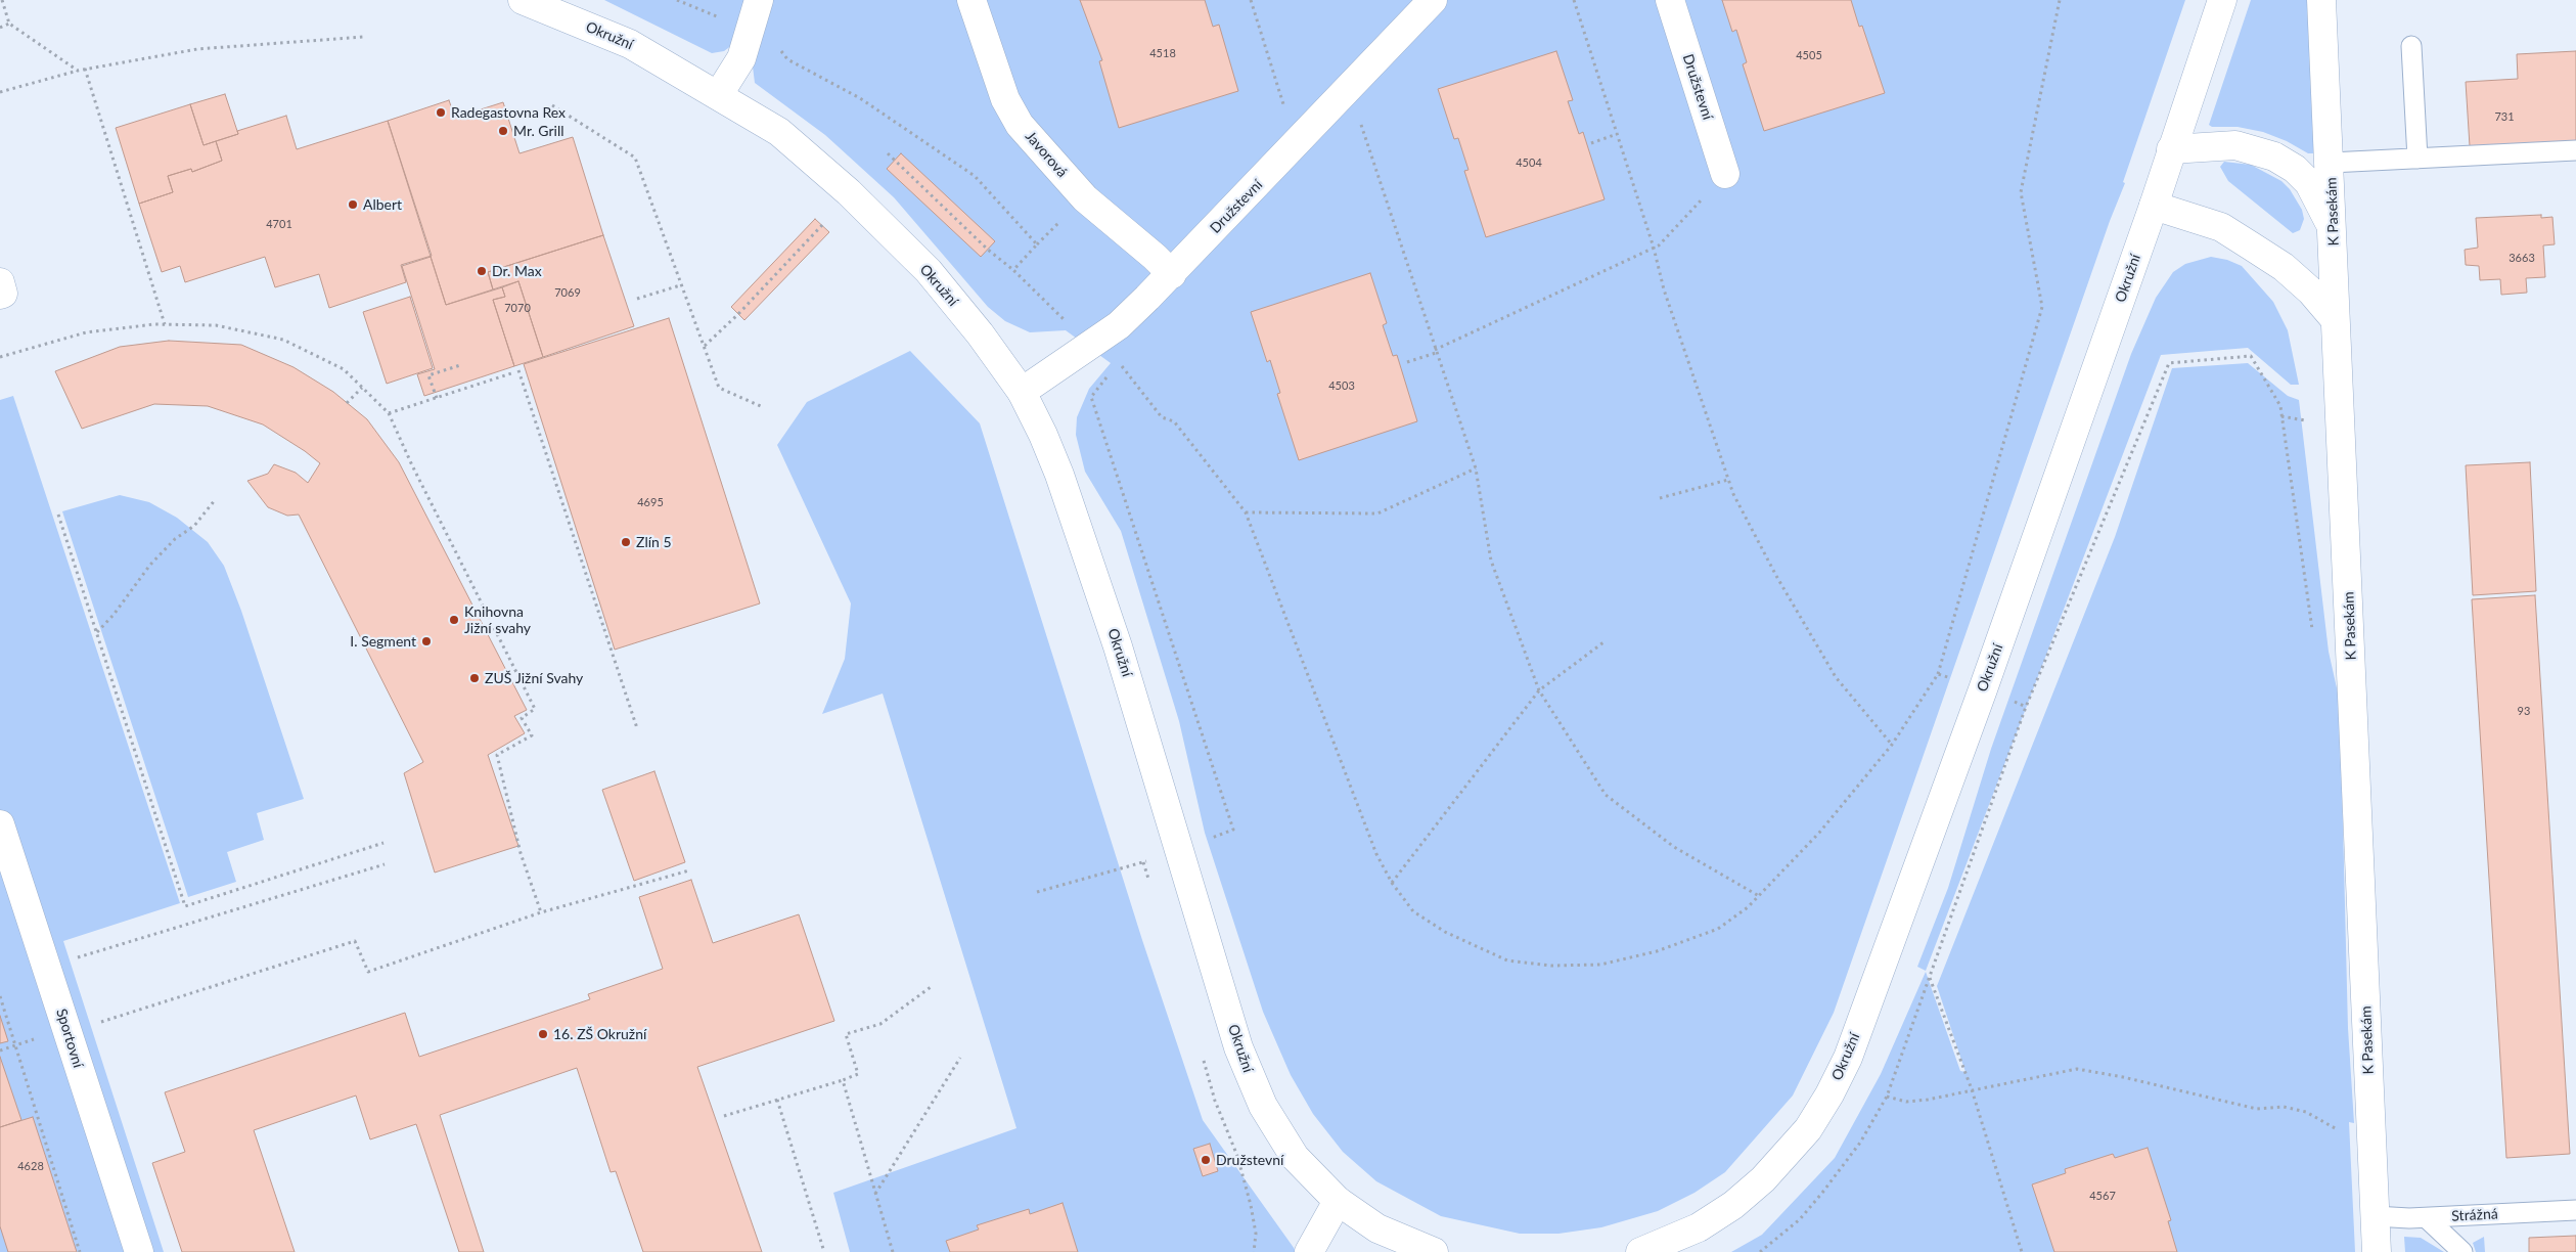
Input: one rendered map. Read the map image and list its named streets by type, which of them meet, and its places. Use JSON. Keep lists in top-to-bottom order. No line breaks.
{"streets":{"street":["Okružní","Družstevní","Javorová","K Pasekám","Sportovní"],"lane":["Strážná"]},"crossings":[["Okružní","Družstevní"],["Družstevní","Javorová"],["K Pasekám","Strážná"]],"places":["Radegastovna Rex","Mr. Grill","Albert","Dr. Max","Zlín 5","Knihovna Jižní svahy","I. Segment","ZUŠ Jižní Svahy","16. ZŠ Okružní","Družstevní"],"house_numbers":["4518","4505","731","4504","4701","3663","7069","7070","4503","4695","93","4628","4567"]}
